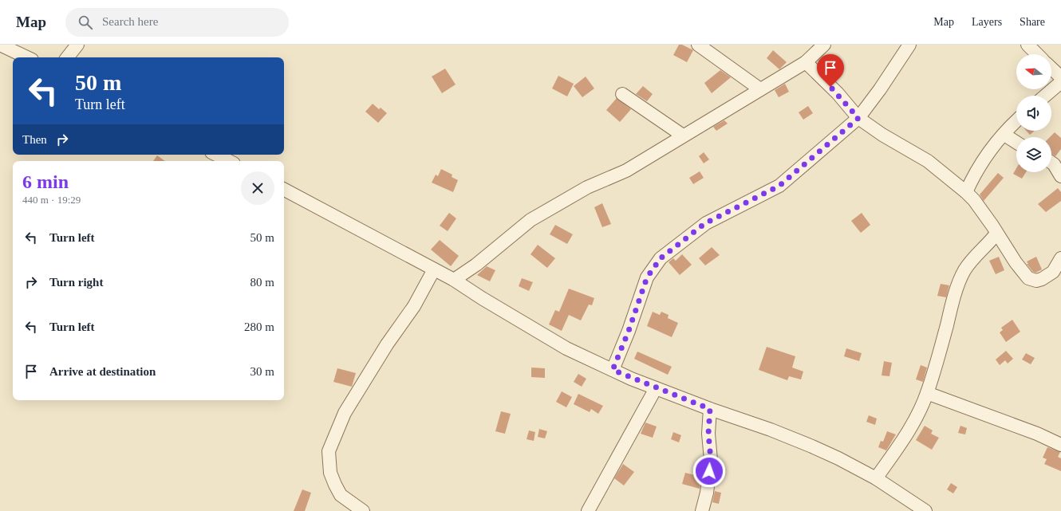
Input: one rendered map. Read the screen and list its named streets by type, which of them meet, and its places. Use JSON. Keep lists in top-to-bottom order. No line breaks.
{"north":"left","page":{"header":"Map","search":"Search here","nav":["Map","Layers","Share"],"turn":["50 m","Turn left"],"then":"Then","heading":["6 min","440 m · 19:29"],"list":[{"name":"Turn left","value":"50 m"},{"name":"Turn right","value":"80 m"},{"name":"Turn left","value":"280 m"},{"name":"Arrive at destination","value":"30 m"}]}}
